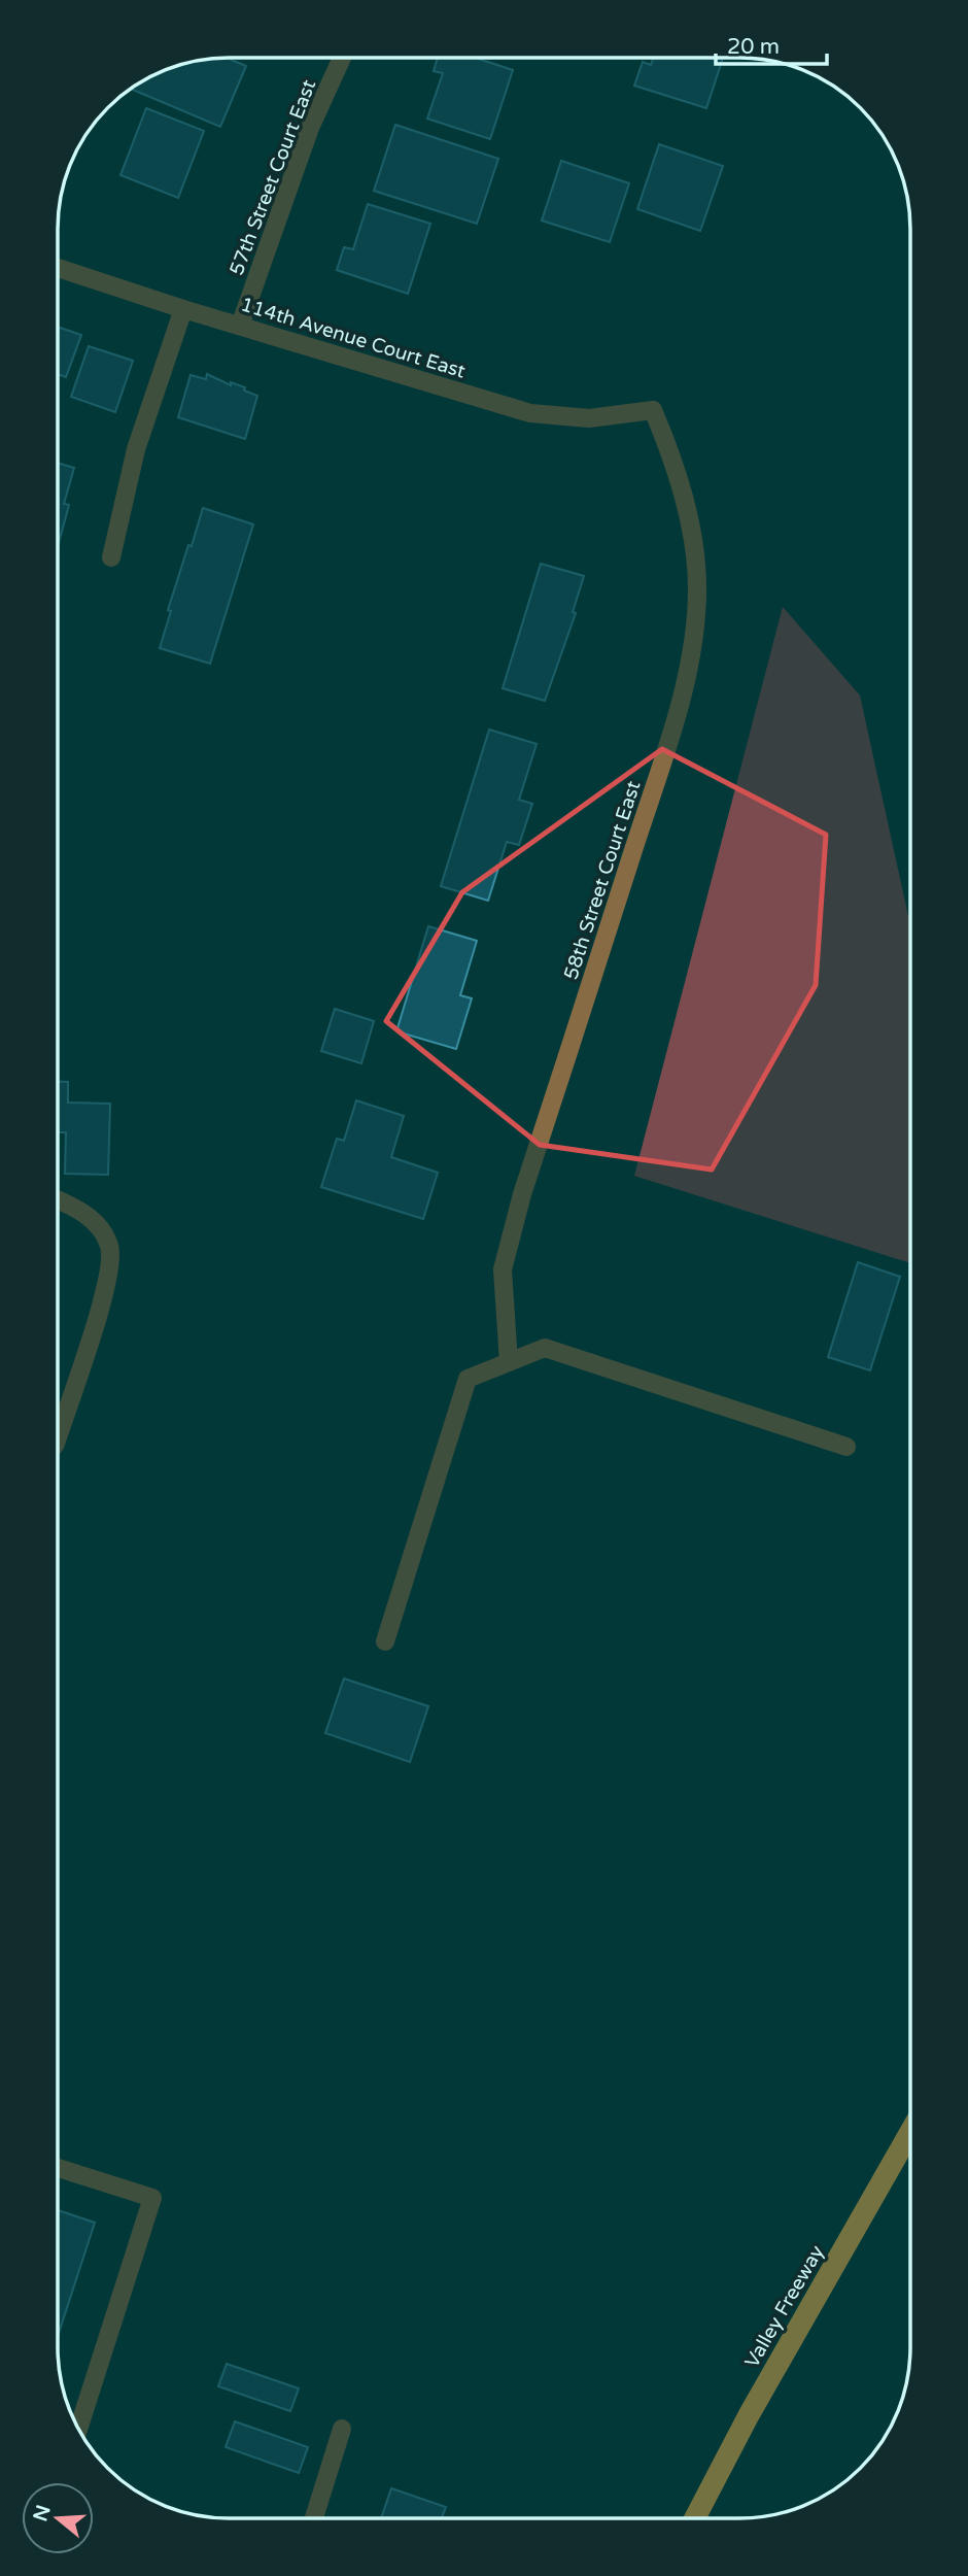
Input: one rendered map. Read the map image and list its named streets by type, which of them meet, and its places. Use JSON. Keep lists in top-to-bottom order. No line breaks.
{"streets":{"highway":["Valley Freeway"],"street":["57th Street Court East","114th Avenue Court East","58th Street Court East"]},"crossings":[["57th Street Court East","114th Avenue Court East"],["114th Avenue Court East","58th Street Court East"]],"scale_bar":"20 m","north":"left"}
